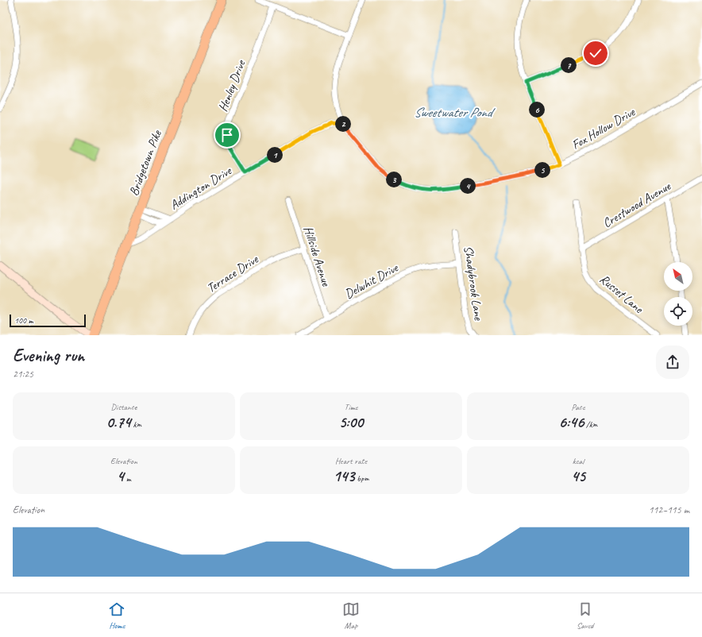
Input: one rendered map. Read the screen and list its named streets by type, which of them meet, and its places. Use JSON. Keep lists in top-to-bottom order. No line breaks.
{"streets":{"main road":["Bridgetown Pike"],"street":["Henley Drive","Fox Hollow Drive","Addington Drive","Crestwood Avenue","Hillside Avenue","Terrace Drive","Delwhit Drive","Shadybrook Lane","Russet Lane"]},"crossings":[["Henley Drive","Addington Drive"],["Fox Hollow Drive","Addington Drive"],["Bridgetown Pike","Addington Drive"],["Crestwood Avenue","Russet Lane"],["Hillside Avenue","Terrace Drive"],["Hillside Avenue","Delwhit Drive"],["Delwhit Drive","Shadybrook Lane"]],"water":["Sweetwater Pond"],"scale_bar":"100 m","north":"top left","page":{"pins":["7","6","2","1","5","3","4"],"scale":"100 m","heading":["Evening run","21:25"],"stats":[["Distance","0.74 km"],["Time","5:00"],["Pace","6:46 /km"],["Elevation","4 m"],["Heart rate","143 bpm"],["kcal","45"]],"chart":["Elevation","112–115 m"],"tabs":["Home","Map","Saved"]}}
